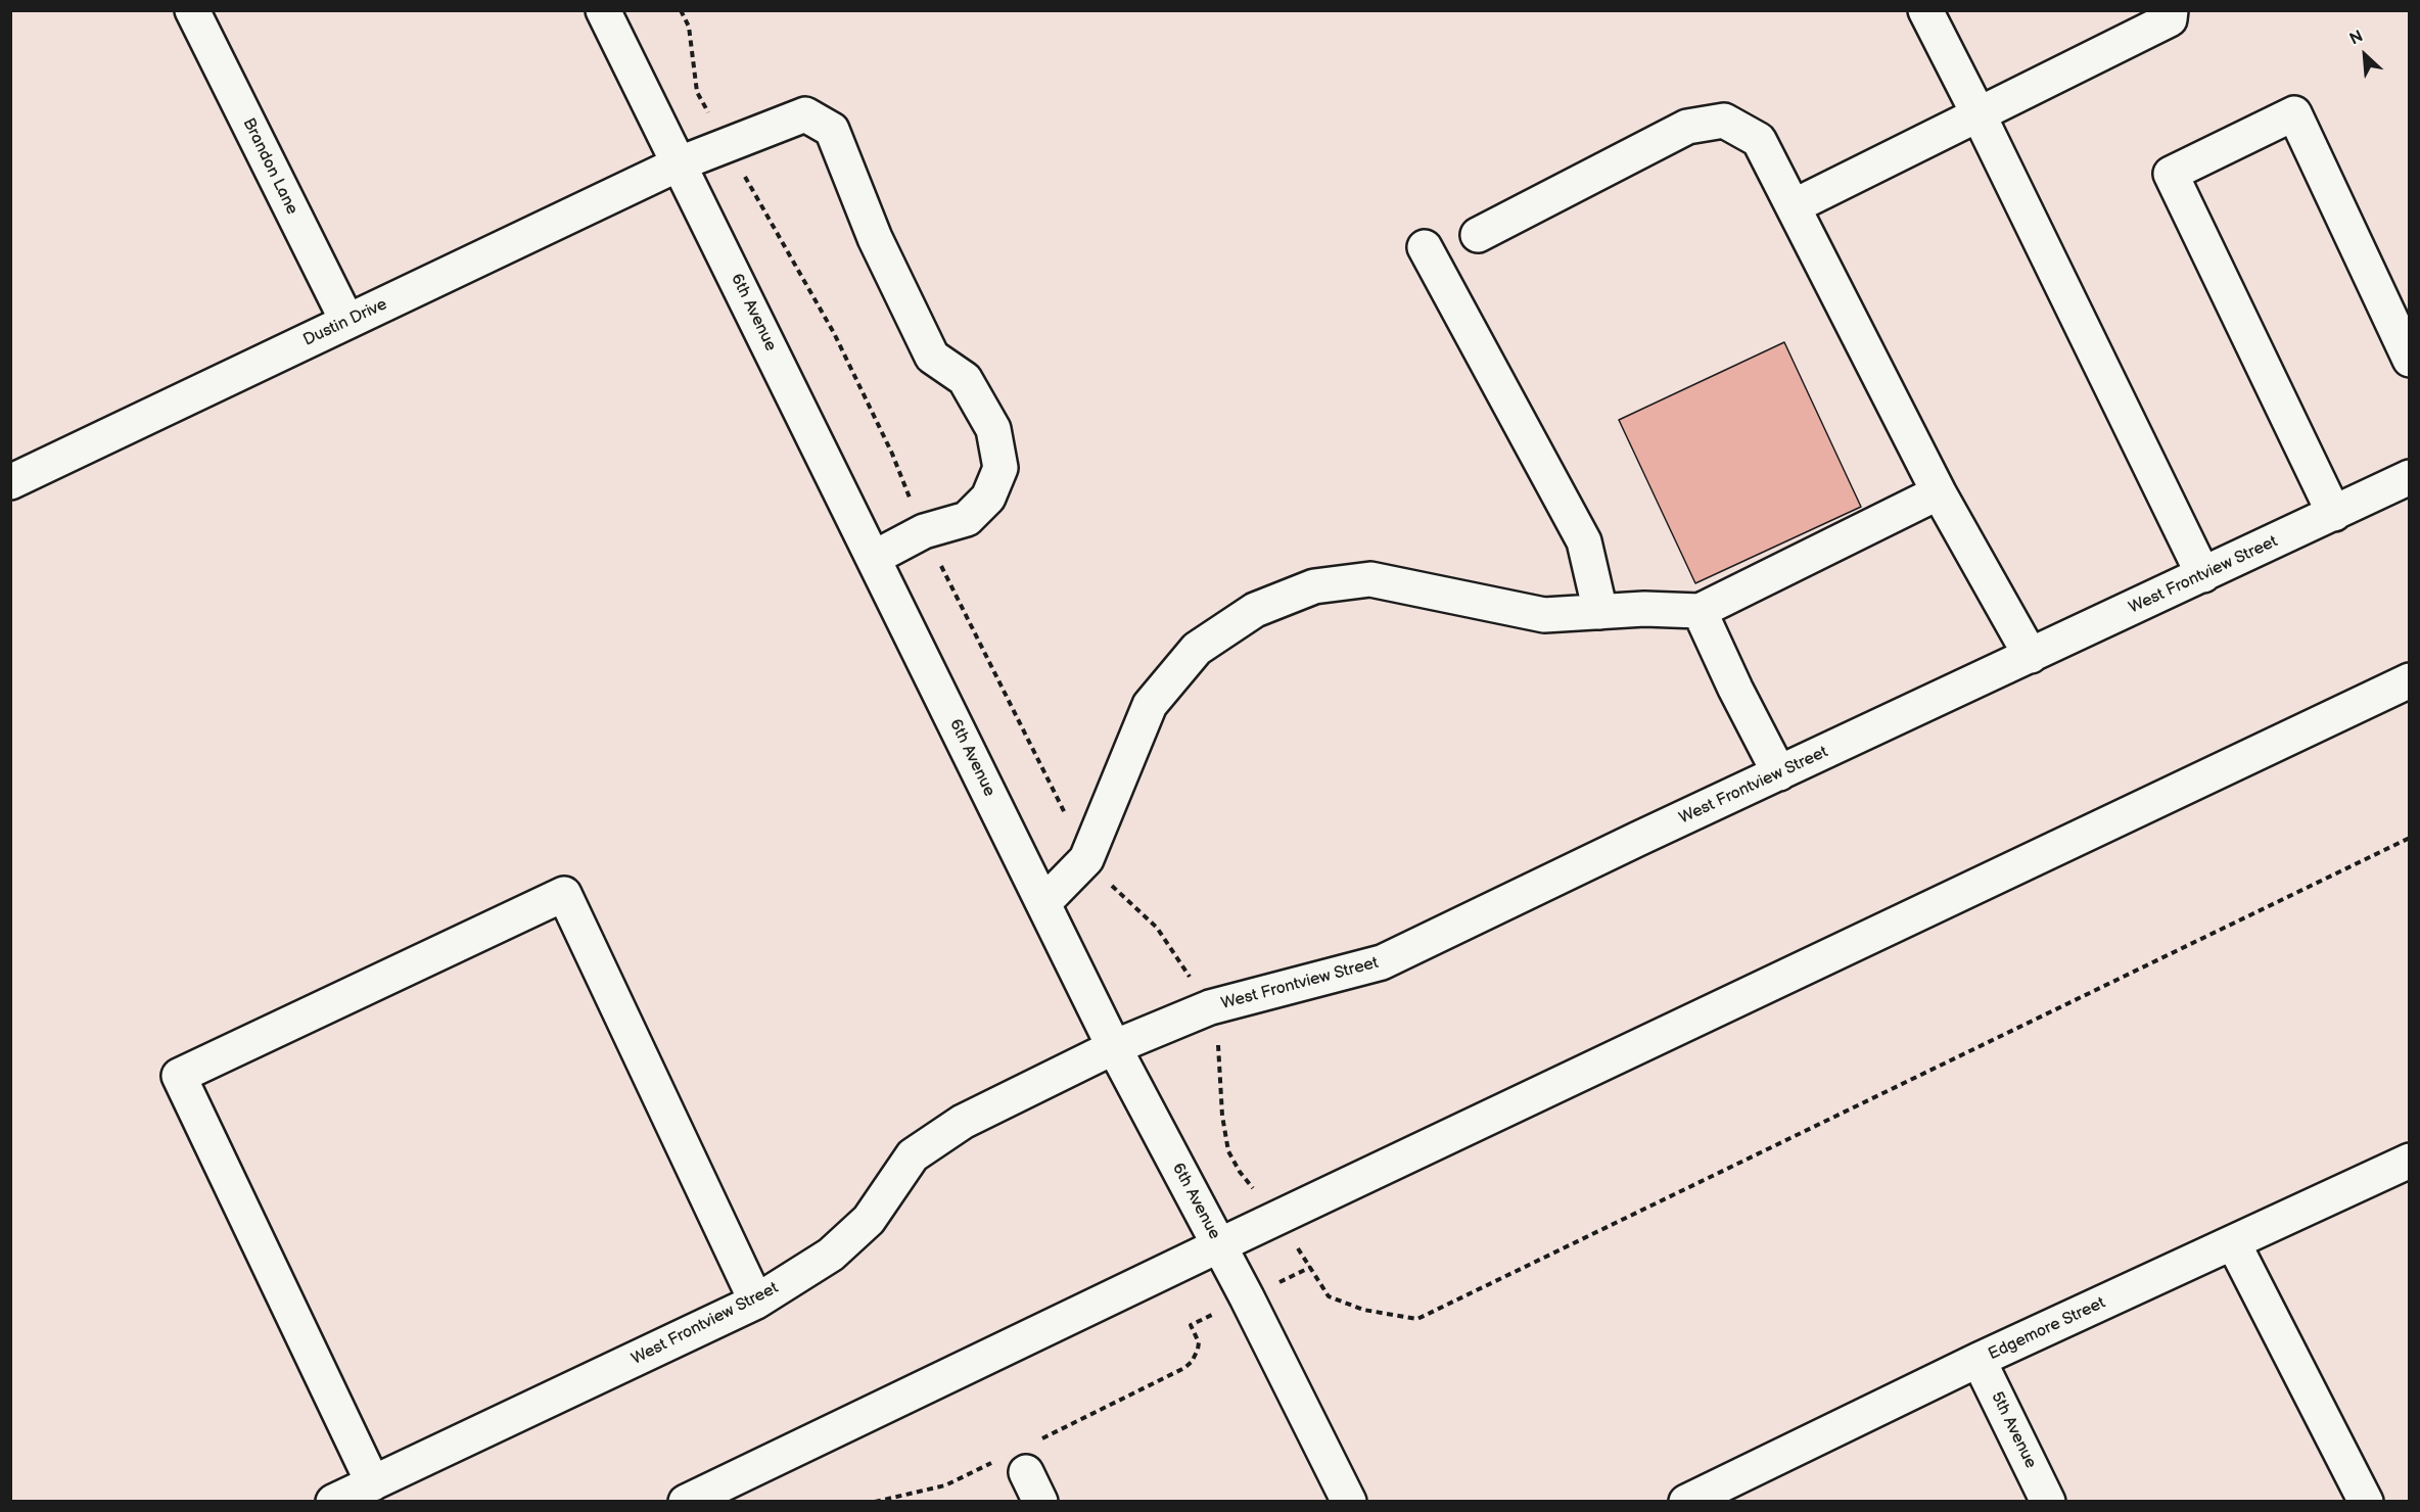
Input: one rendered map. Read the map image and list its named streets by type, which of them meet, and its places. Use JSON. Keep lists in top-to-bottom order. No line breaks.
{"streets":{"main road":["Brandon Lane","6th Avenue","Dustin Drive","West Frontview Street","Edgemore Street","5th Avenue"]},"crossings":[["Brandon Lane","Dustin Drive"],["6th Avenue","Dustin Drive"],["6th Avenue","West Frontview Street"],["Edgemore Street","5th Avenue"]],"north":"top left"}
